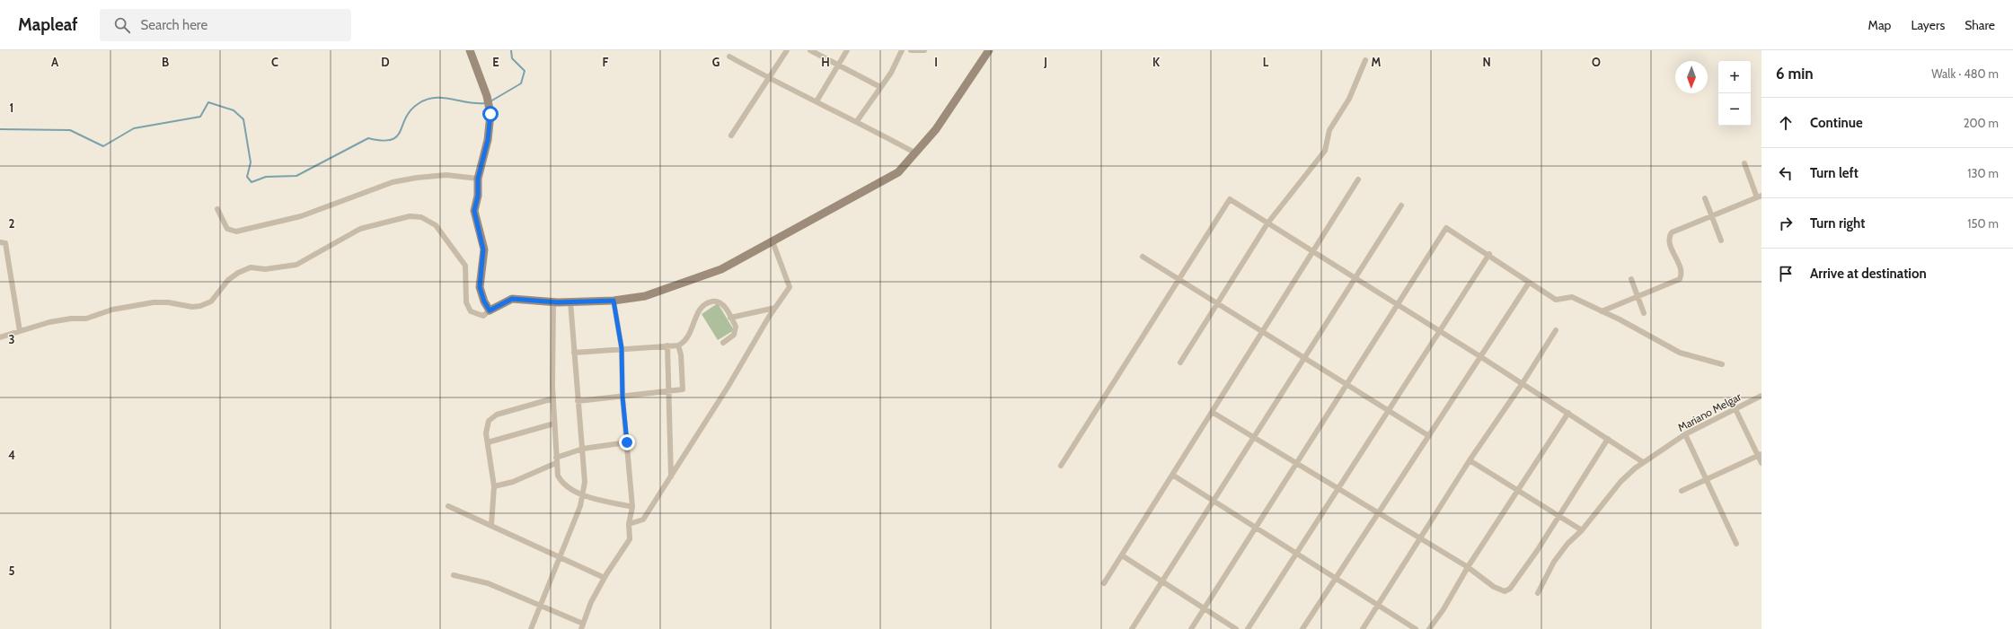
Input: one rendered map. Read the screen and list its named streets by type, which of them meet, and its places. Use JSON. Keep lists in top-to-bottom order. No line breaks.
{"streets":{"street":["Mariano Melgar"]},"north":"bottom","page":{"header":"Mapleaf","search":"Search here","nav":["Map","Layers","Share"],"heading":["6 min","Walk · 480 m"],"map_buttons":["+","−"],"list":[["Continue","200 m"],["Turn left","130 m"],["Turn right","150 m"],"Arrive at destination"]},"grid":{"columns":["A","B","C","D","E","F","G","H","I","J","K","L","M","N","O"],"rows":["1","2","3","4","5"]}}
